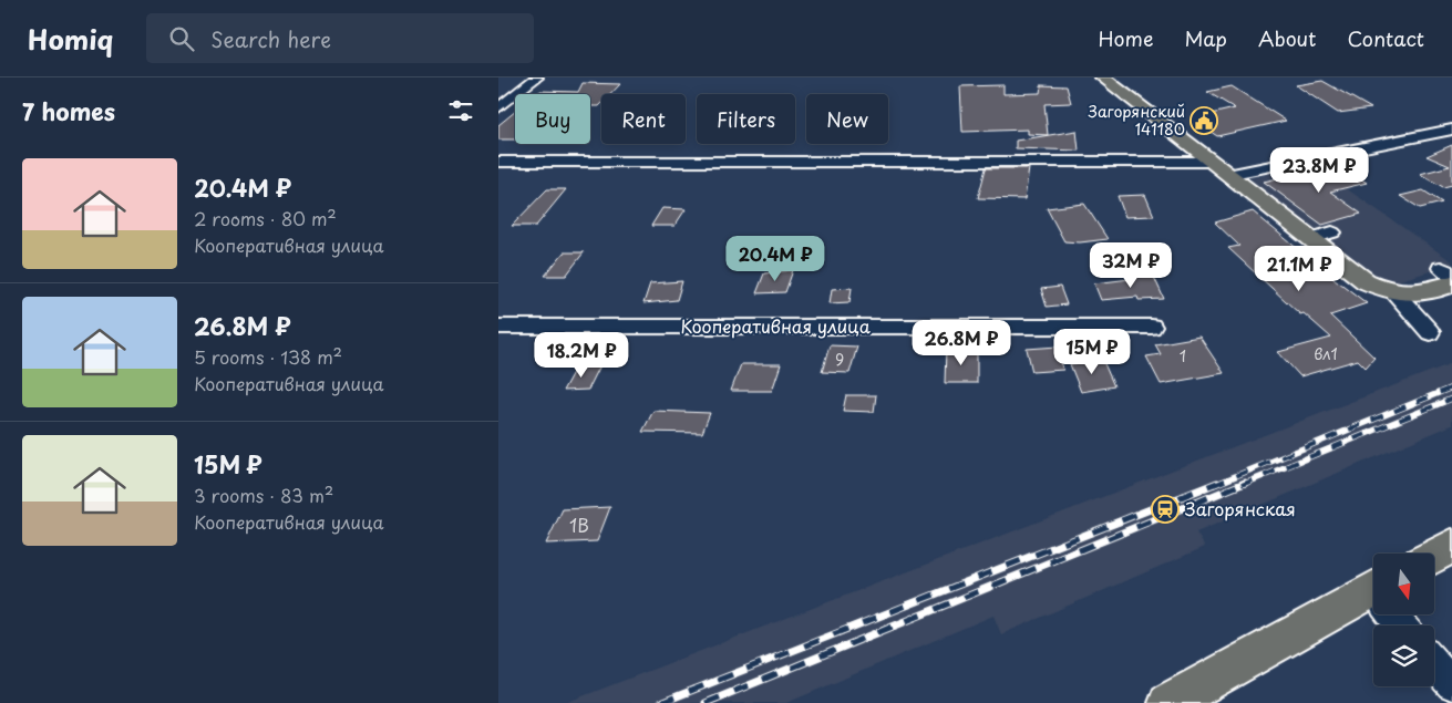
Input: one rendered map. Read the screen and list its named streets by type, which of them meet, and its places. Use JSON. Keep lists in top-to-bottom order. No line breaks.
{"streets":{"street":["Кооперативная улица"]},"places":{"public building":["Загорянский 141180"],"station":["Загорянская"]},"house_numbers":["вл1","1","9","1В"],"north":"bottom","page":{"header":"Homiq","search":"Search here","nav":["Home","Map","About","Contact"],"heading":"7 homes","chip":["Buy","Rent","Filters","New"],"list":[{"name":"20.4M ₽","note":"2 rooms · 80 m² · Кооперативная улица"},{"name":"26.8M ₽","note":"5 rooms · 138 m² · Кооперативная улица"},{"name":"15M ₽","note":"3 rooms · 83 m² · Кооперативная улица"}],"price":["23.8M ₽","20.4M ₽","32M ₽","21.1M ₽","26.8M ₽","15M ₽","18.2M ₽"]}}
